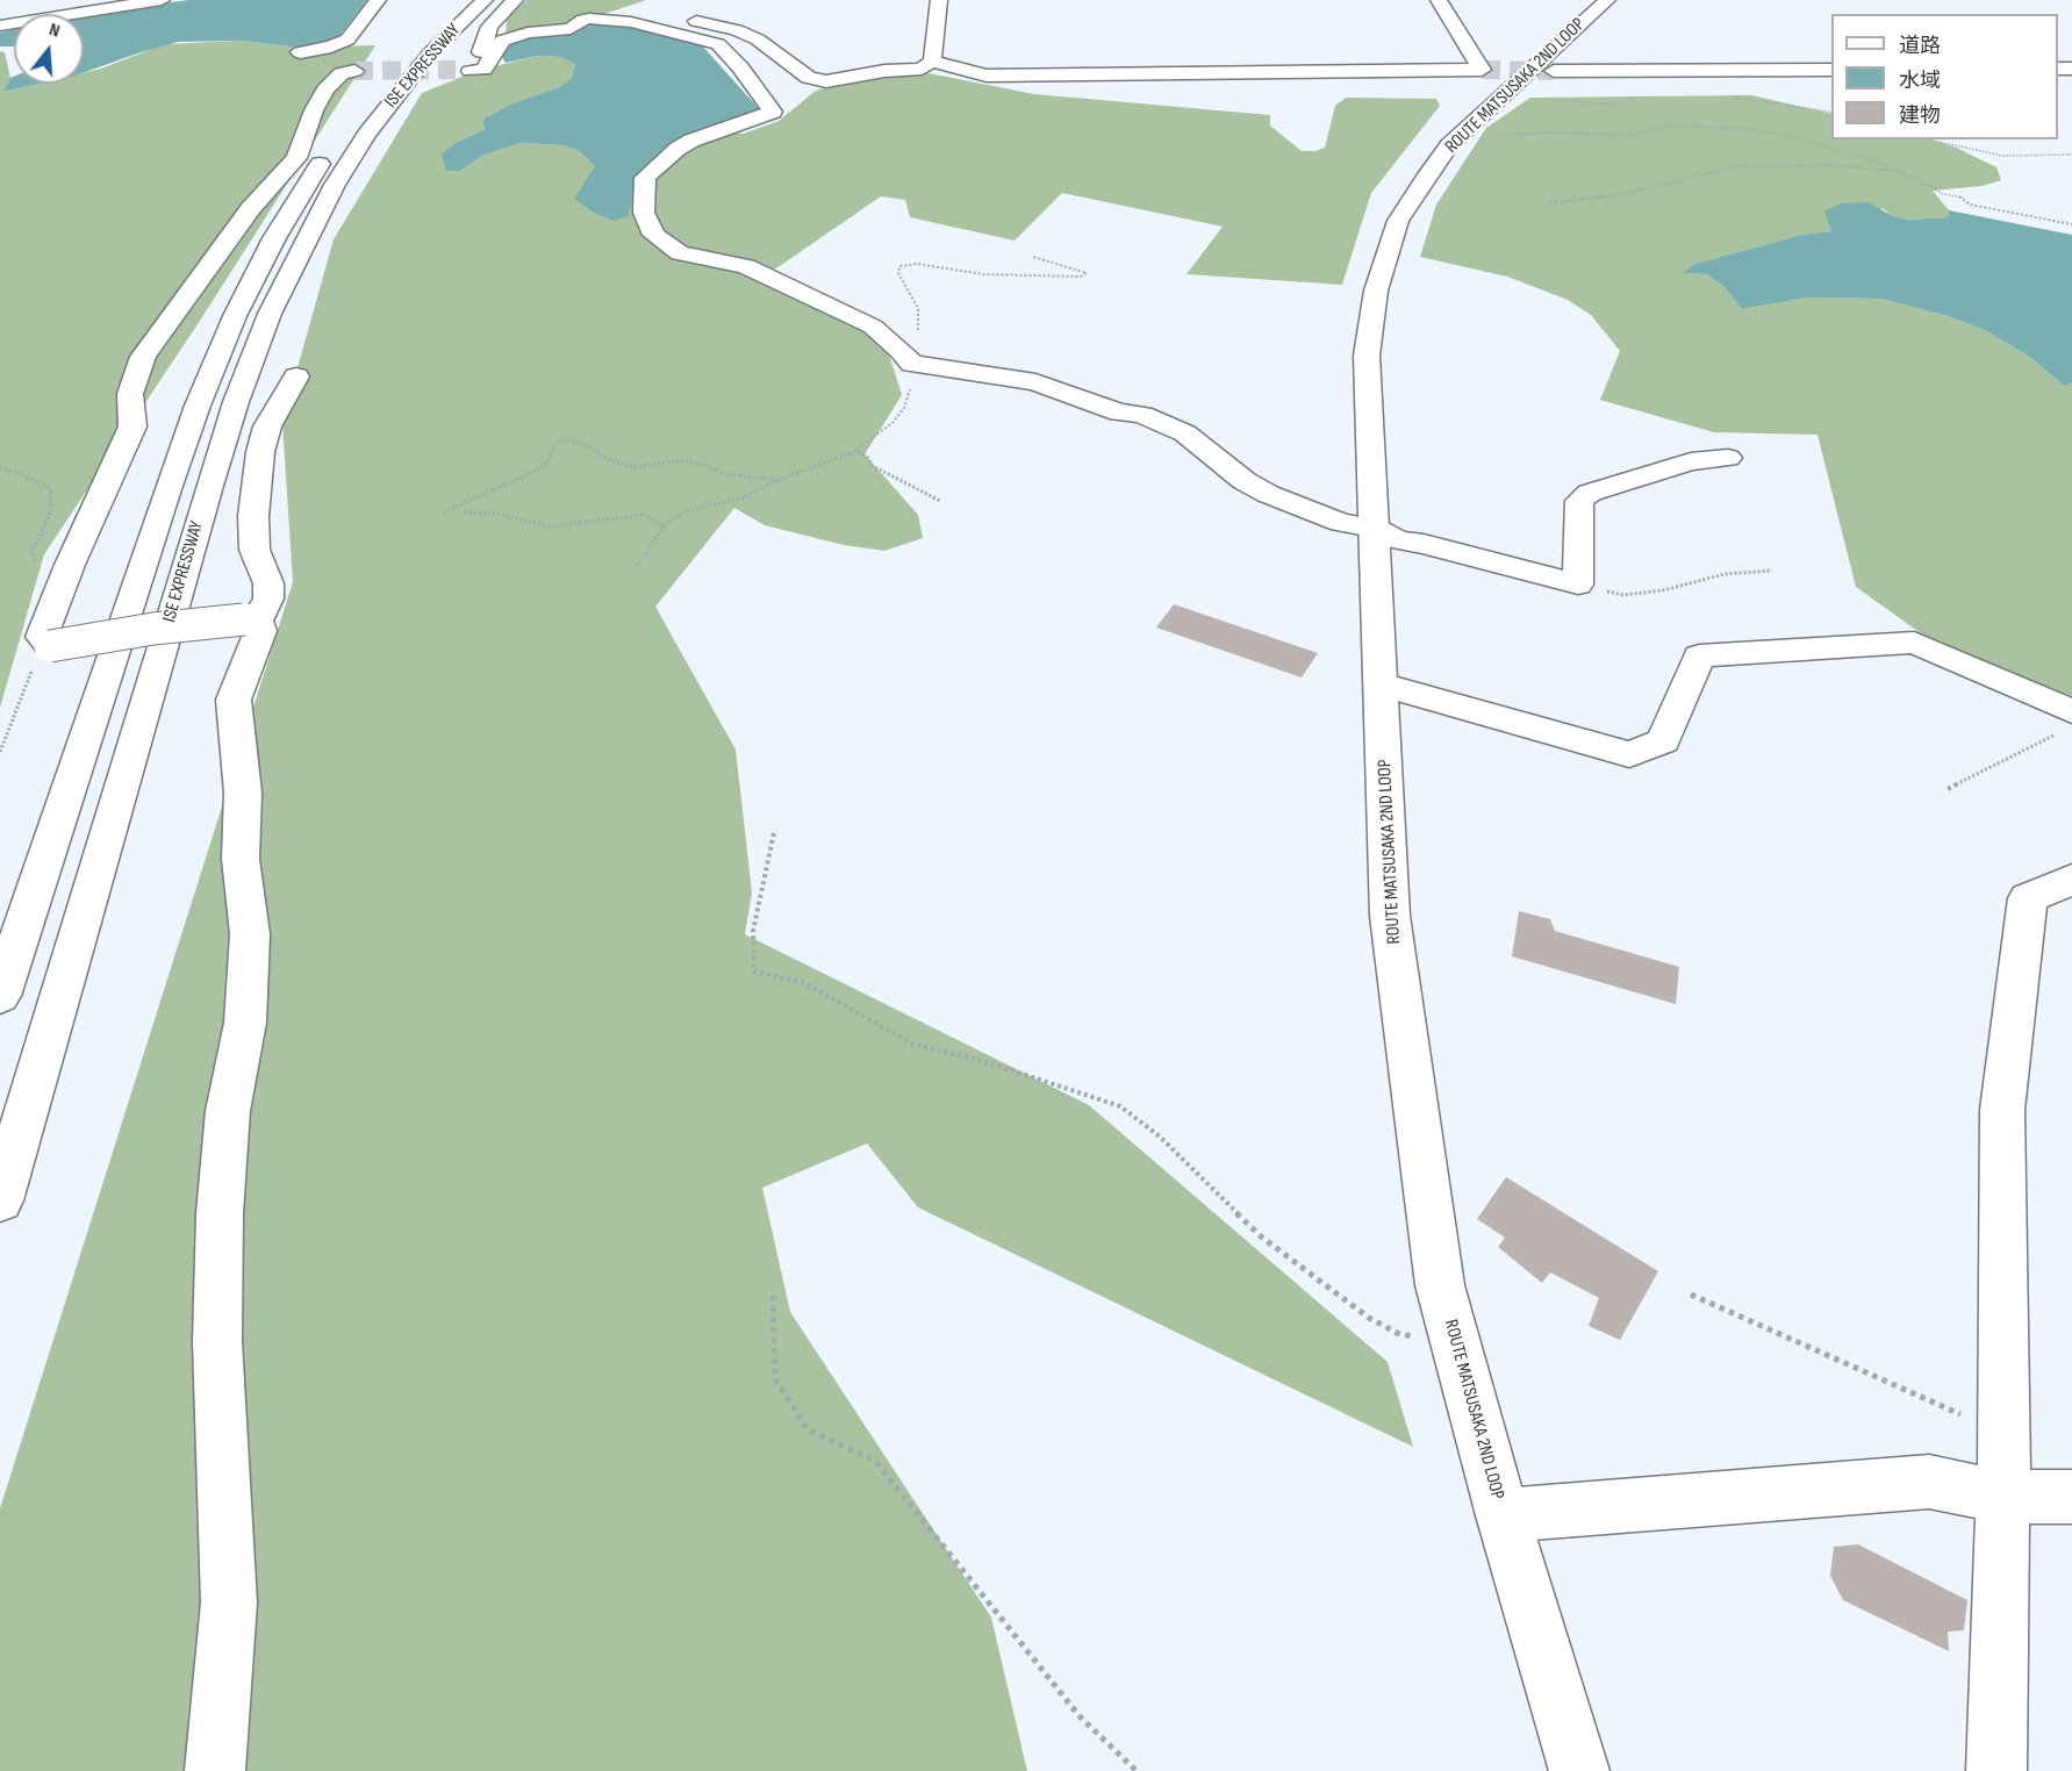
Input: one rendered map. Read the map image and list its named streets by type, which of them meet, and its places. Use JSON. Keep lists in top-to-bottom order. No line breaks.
{"streets":{"main road":["ISE EXPRESSWAY","ROUTE MATSUSAKA 2ND LOOP"]},"legend":["道路","水域","建物"],"north":"top"}
